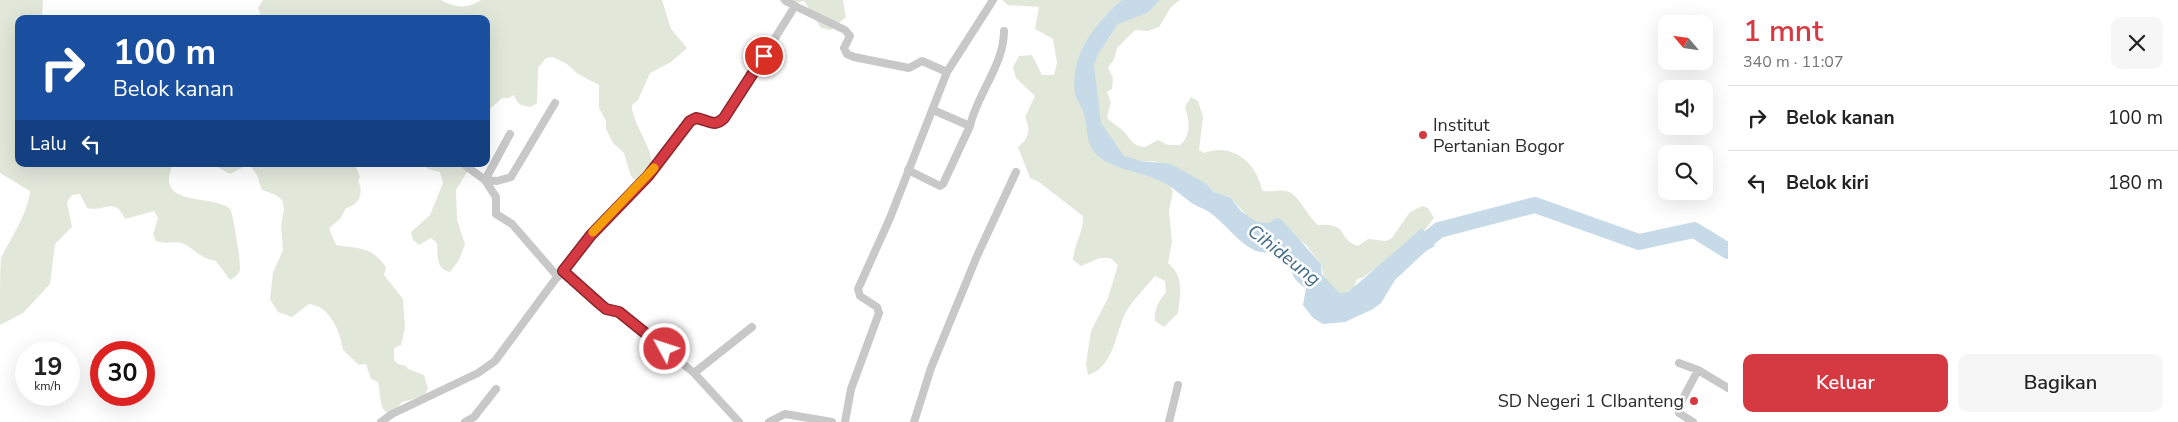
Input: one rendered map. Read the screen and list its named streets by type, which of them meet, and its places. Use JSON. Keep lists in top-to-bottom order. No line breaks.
{"water":["Cihideung"],"places":["Institut Pertanian Bogor","SD Negeri 1 CIbanteng"],"north":"top left","page":{"heading":["1 mnt","340 m · 11:07"],"turn":["100 m","Belok kanan"],"list":[{"name":"Belok kanan","value":"100 m"},{"name":"Belok kiri","value":"180 m"}],"then":"Lalu","speed":"19 km/h","limit":"30","buttons":["Keluar","Bagikan"]}}
